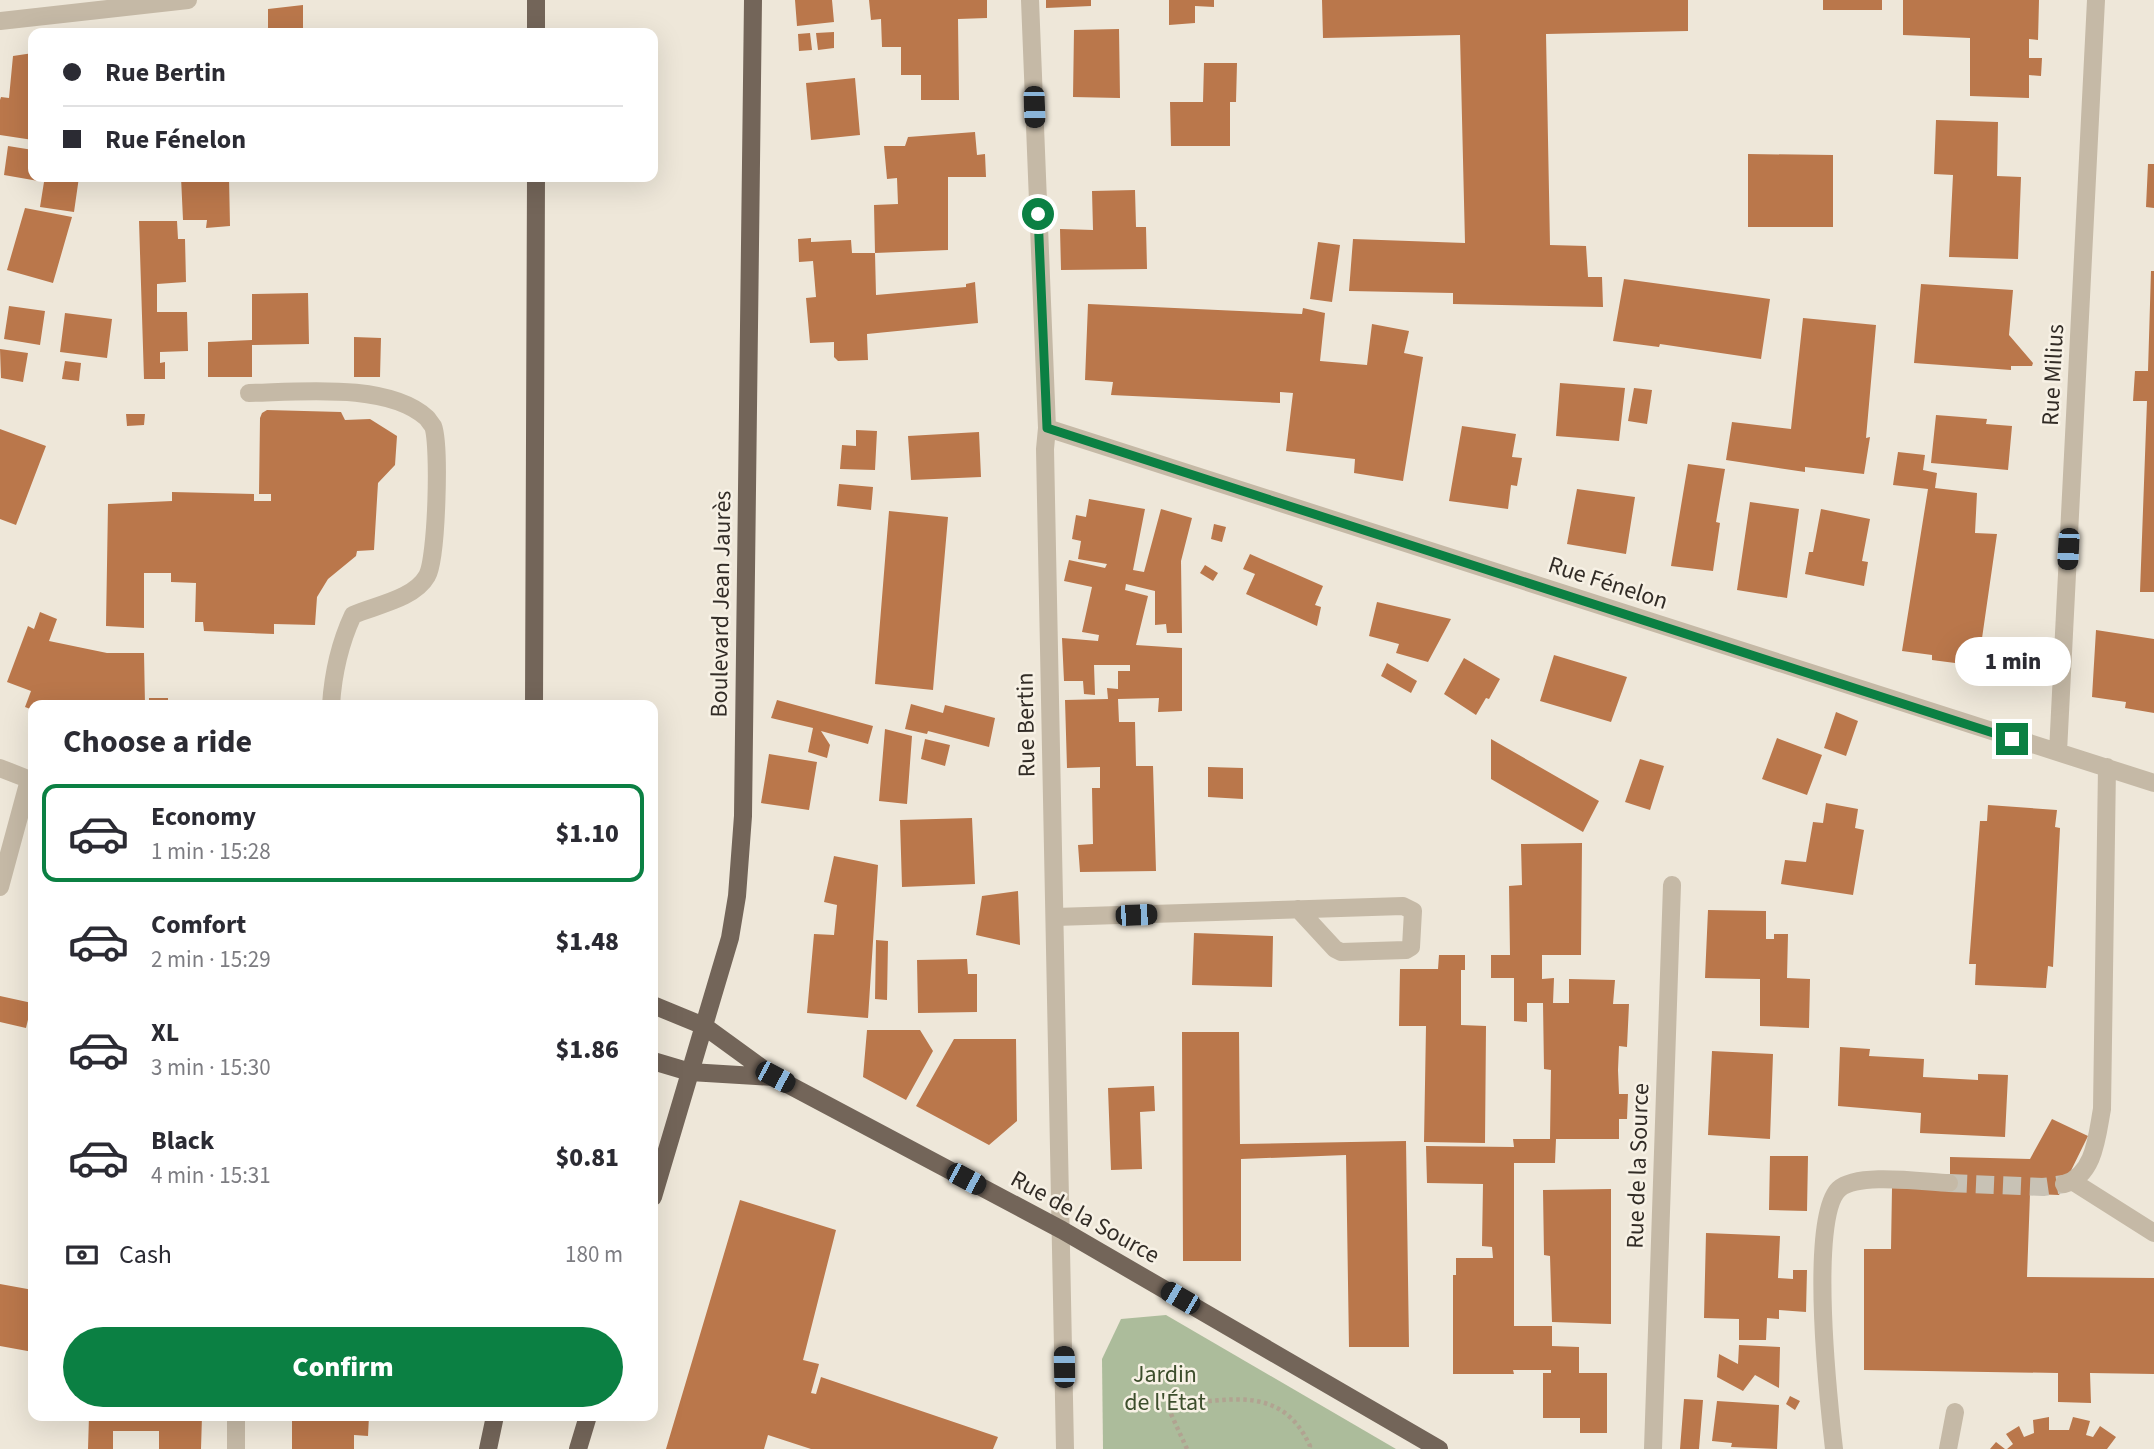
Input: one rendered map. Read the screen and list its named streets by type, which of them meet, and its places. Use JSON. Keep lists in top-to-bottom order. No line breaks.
{"streets":{"main road":["Boulevard Jean Jaurès","Rue de la Source"],"street":["Rue Milius","Rue Fénelon","Rue Bertin"]},"crossings":[["Rue Milius","Rue Fénelon"],["Rue Fénelon","Rue Bertin"],["Boulevard Jean Jaurès","Rue de la Source"],["Rue Bertin","Rue de la Source"]],"parks":["Jardin de l'État"],"page":{"banner":["Rue Bertin","Rue Fénelon"],"bubble":"1 min","heading":"Choose a ride","list":[{"name":"Economy","note":"1 min · 15:28","value":"$1.10"},{"name":"Comfort","note":"2 min · 15:29","value":"$1.48"},{"name":"XL","note":"3 min · 15:30","value":"$1.86"},{"name":"Black","note":"4 min · 15:31","value":"$0.81"}],"pay":["Cash","180 m"],"buttons":"Confirm"}}
